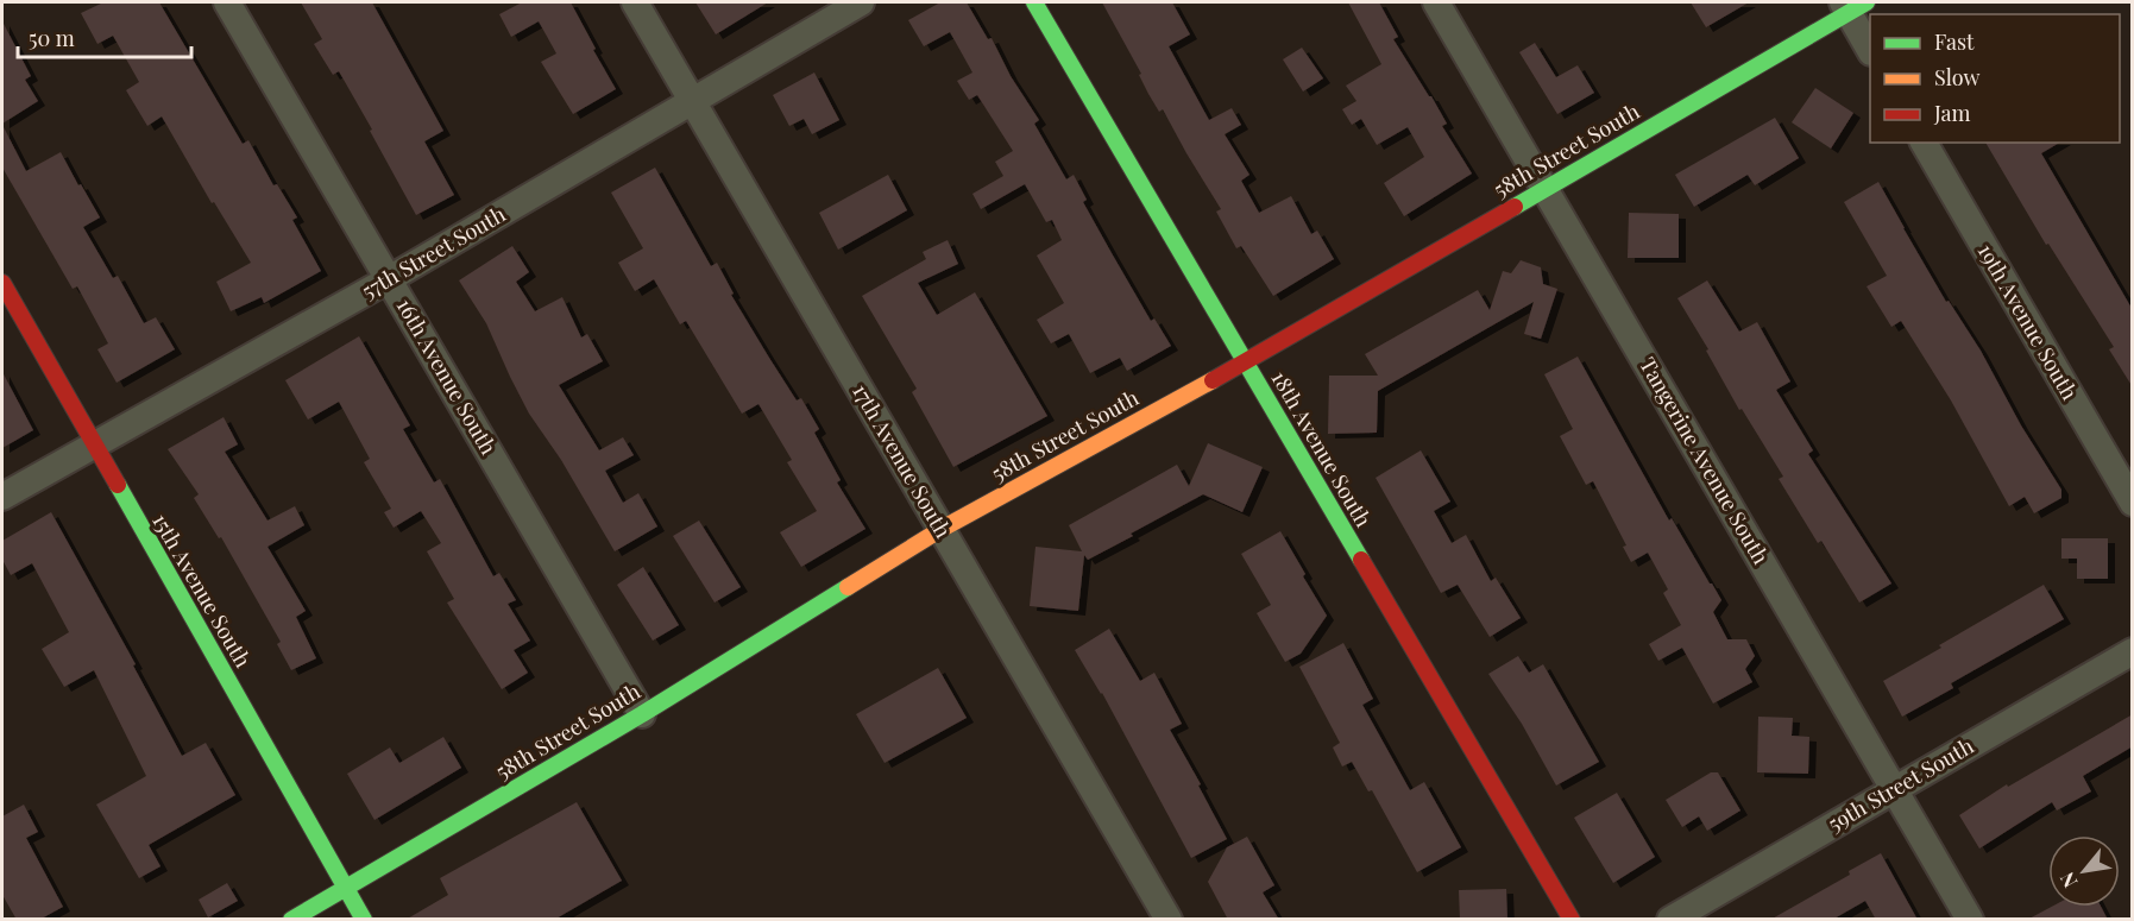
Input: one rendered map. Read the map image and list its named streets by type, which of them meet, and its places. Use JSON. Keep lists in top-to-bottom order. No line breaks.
{"streets":{"street":["58th Street South","57th Street South","19th Avenue South","16th Avenue South","18th Avenue South","17th Avenue South","Tangerine Avenue South","15th Avenue South","59th Street South"]},"crossings":[["58th Street South","16th Avenue South"],["58th Street South","18th Avenue South"],["58th Street South","17th Avenue South"],["58th Street South","Tangerine Avenue South"],["58th Street South","15th Avenue South"],["57th Street South","16th Avenue South"],["57th Street South","17th Avenue South"],["57th Street South","15th Avenue South"],["Tangerine Avenue South","59th Street South"]],"legend":["Fast","Slow","Jam"],"scale_bar":"50 m","north":"bottom left"}
